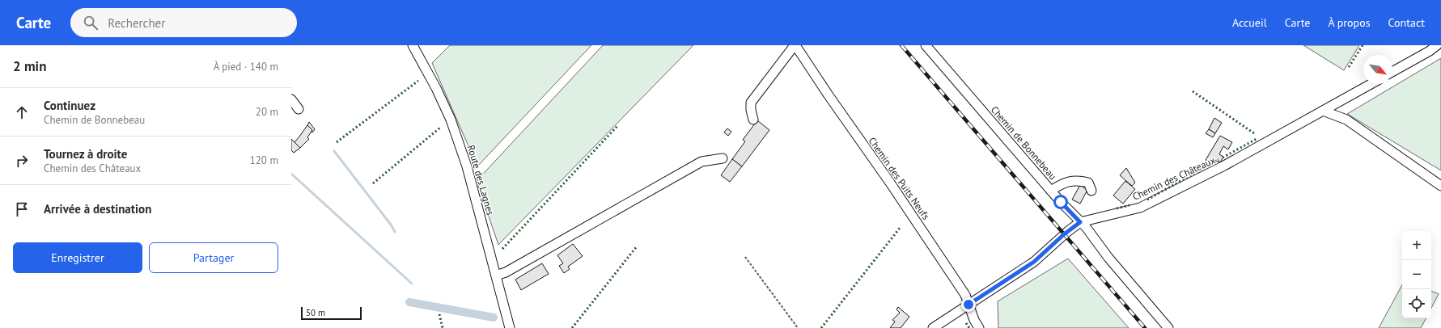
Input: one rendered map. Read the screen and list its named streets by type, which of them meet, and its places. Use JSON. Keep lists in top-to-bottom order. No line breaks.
{"streets":{"street":["Chemin de Bonnebeau","Chemin des Puits Neufs","Chemin des Châteaux","Route des Lagnes"]},"crossings":[["Chemin de Bonnebeau","Chemin des Châteaux"],["Chemin des Puits Neufs","Chemin des Châteaux"]],"scale_bar":"50 m","north":"bottom right","page":{"header":"Carte","search":"Rechercher","nav":["Accueil","Carte","À propos","Contact"],"heading":["2 min","À pied · 140 m"],"list":[["Continuez","Chemin de Bonnebeau","20 m"],["Tournez à droite","Chemin des Châteaux","120 m"],"Arrivée à destination"],"map_buttons":["+","−"],"buttons":["Enregistrer","Partager"],"scale":"50 m"}}
